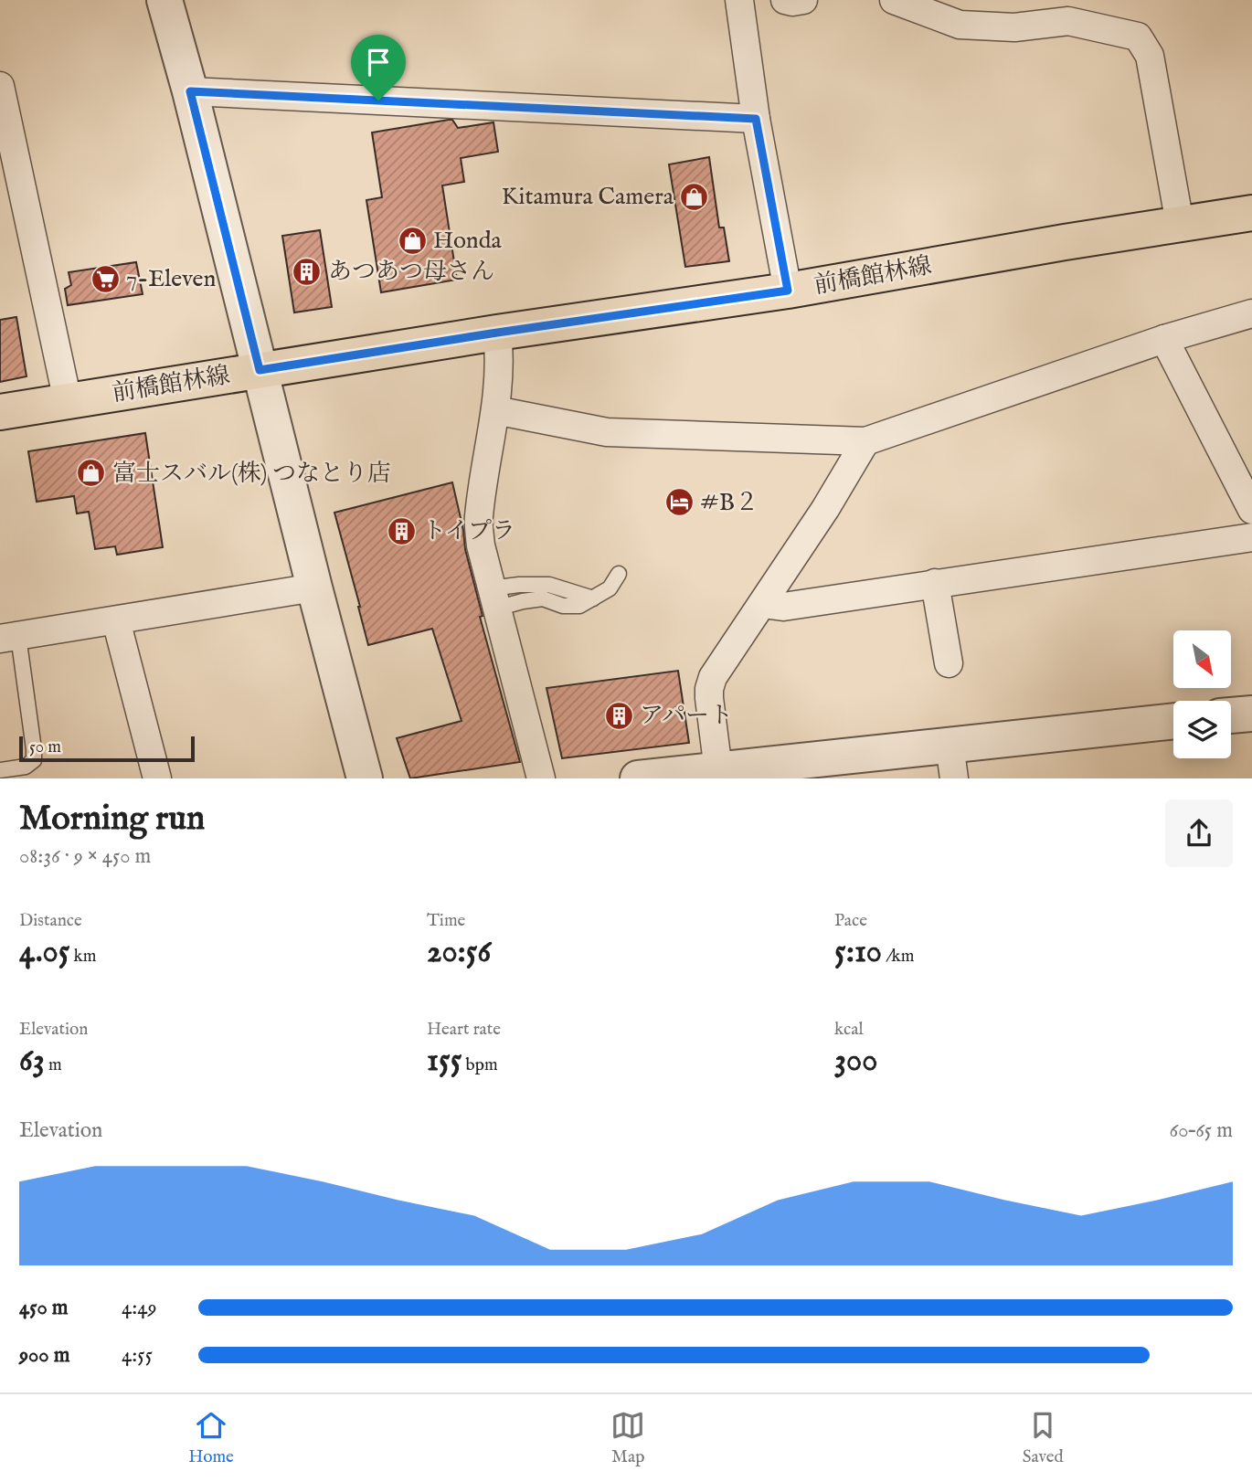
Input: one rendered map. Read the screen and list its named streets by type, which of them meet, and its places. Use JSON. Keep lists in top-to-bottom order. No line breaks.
{"streets":{"main road":["前橋館林線"]},"places":{"shop":["Kitamura Camera","Honda","富士スバル(株) つなとり店"],"building":["あつあつ母さん","トイプラ","アパート"],"supermarket":["7-Eleven"],"hotel":["#B２"]},"scale_bar":"50 m","north":"bottom right","page":{"scale":"50 m","heading":["Morning run","08:36 · 9 × 450 m"],"stats":[["Distance","4.05 km"],["Time","20:56"],["Pace","5:10 /km"],["Elevation","63 m"],["Heart rate","155 bpm"],["kcal","300"]],"chart":["Elevation","60–65 m"],"list":[{"name":"450 m","note":"4:49"},{"name":"900 m","note":"4:55"}],"tabs":["Home","Map","Saved"]}}
